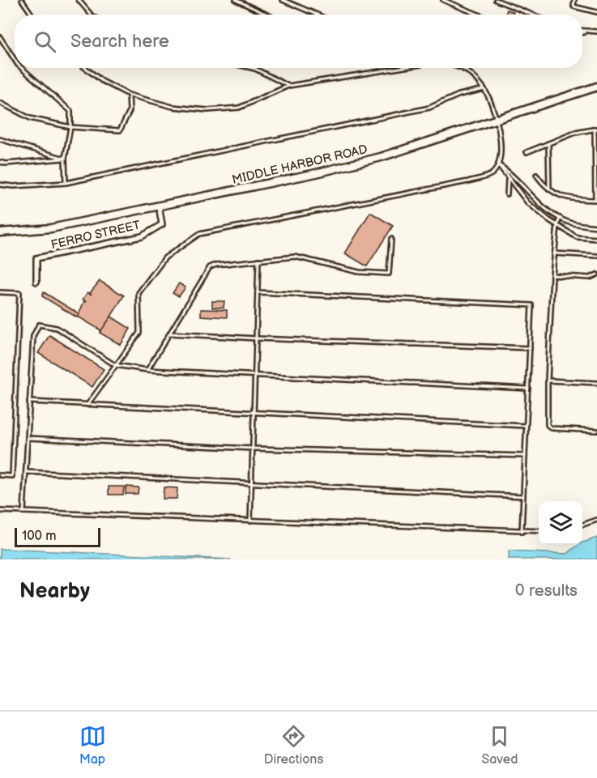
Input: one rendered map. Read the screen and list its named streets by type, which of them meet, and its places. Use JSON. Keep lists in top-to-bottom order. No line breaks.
{"streets":{"main road":["MIDDLE HARBOR ROAD"],"street":["FERRO STREET"]},"crossings":[["MIDDLE HARBOR ROAD","FERRO STREET"]],"scale_bar":"100 m","page":{"search":"Search here","scale":"100 m","heading":["Nearby","0 results"],"nav":["Map","Directions","Saved"]}}
